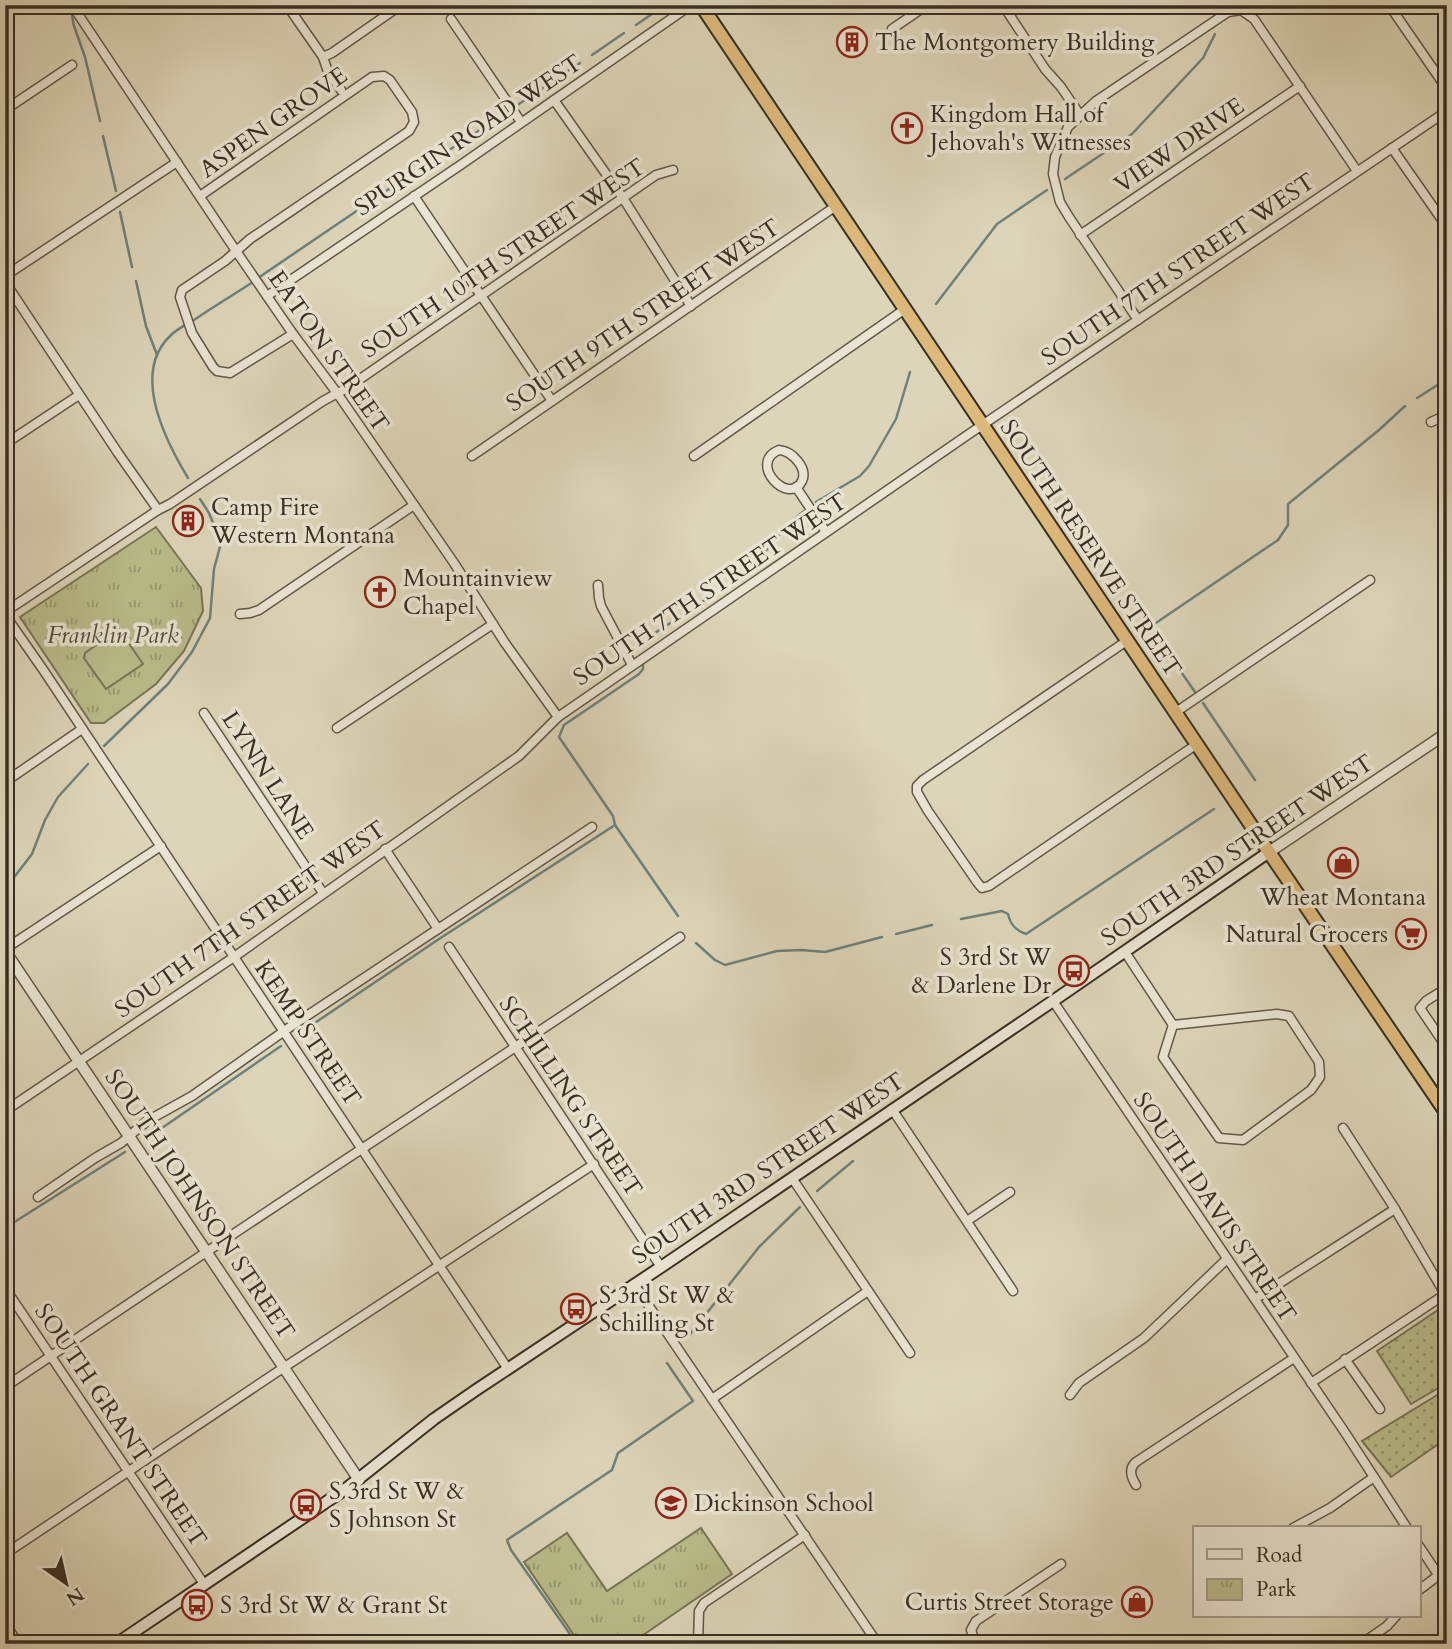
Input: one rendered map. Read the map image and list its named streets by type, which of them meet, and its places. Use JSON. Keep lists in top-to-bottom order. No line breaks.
{"streets":{"highway":["SOUTH RESERVE STREET"],"main road":["SOUTH 3RD STREET WEST"],"street":["ASPEN GROVE","SPURGIN ROAD WEST","VIEW DRIVE","SOUTH 10TH STREET WEST","SOUTH 7TH STREET WEST","SOUTH 9TH STREET WEST","EATON STREET","LYNN LANE","KEMP STREET","SCHILLING STREET","SOUTH JOHNSON STREET","SOUTH DAVIS STREET","SOUTH GRANT STREET"]},"crossings":[["ASPEN GROVE","EATON STREET"],["SPURGIN ROAD WEST","EATON STREET"],["SOUTH 10TH STREET WEST","EATON STREET"],["SOUTH 10TH STREET WEST","KEMP STREET"],["SOUTH 7TH STREET WEST","EATON STREET"],["SOUTH 7TH STREET WEST","SOUTH RESERVE STREET"],["SOUTH 7TH STREET WEST","LYNN LANE"],["SOUTH 7TH STREET WEST","KEMP STREET"],["SOUTH 7TH STREET WEST","SOUTH JOHNSON STREET"],["SOUTH 9TH STREET WEST","SOUTH RESERVE STREET"],["SOUTH RESERVE STREET","SOUTH 3RD STREET WEST"],["SOUTH 3RD STREET WEST","KEMP STREET"],["SOUTH 3RD STREET WEST","SCHILLING STREET"],["SOUTH 3RD STREET WEST","SOUTH JOHNSON STREET"],["SOUTH 3RD STREET WEST","SOUTH DAVIS STREET"],["SOUTH 3RD STREET WEST","SOUTH GRANT STREET"]],"parks":["Franklin Park"],"places":{"building":["The Montgomery Building","Camp Fire Western Montana"],"church":["Kingdom Hall of Jehovah's Witnesses","Mountainview Chapel"],"shop":["Wheat Montana","Curtis Street Storage"],"supermarket":["Natural Grocers"],"bus stop":["S 3rd St W & Darlene Dr","S 3rd St W & Schilling St","S 3rd St W & S Johnson St","S 3rd St W & Grant St"],"school or university":["Dickinson School"]},"legend":["Road","Park"],"north":"bottom right"}
